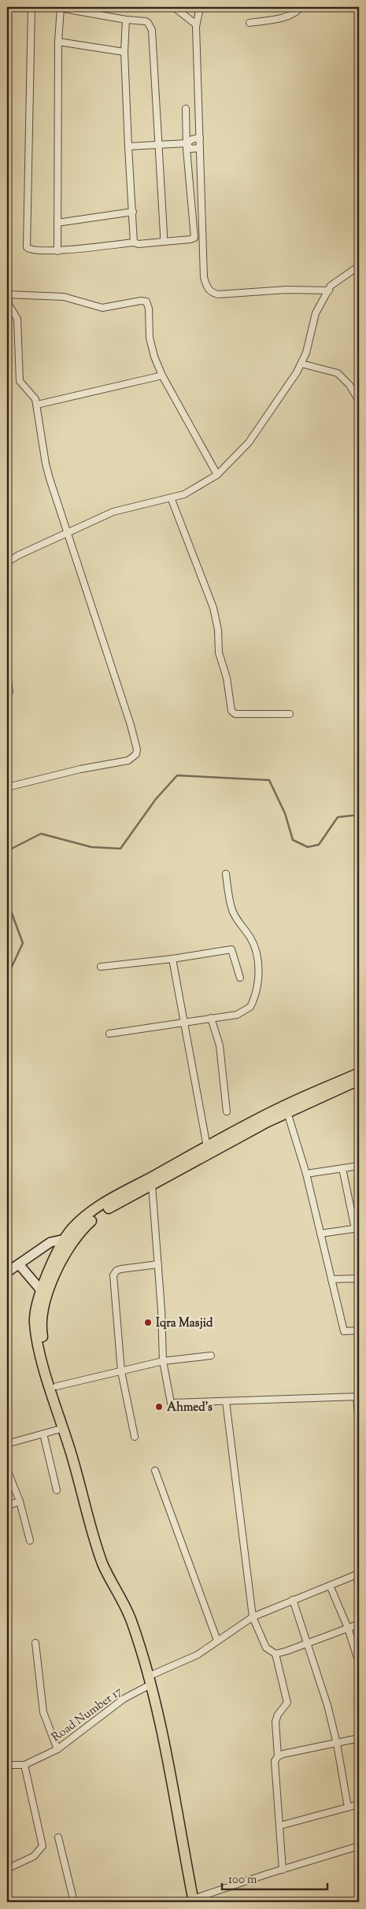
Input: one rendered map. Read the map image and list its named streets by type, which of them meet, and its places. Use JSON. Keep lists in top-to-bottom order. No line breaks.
{"streets":{"street":["Road Number 17"]},"places":["Iqra Masjid","Ahmed's"],"scale_bar":"100 m"}
